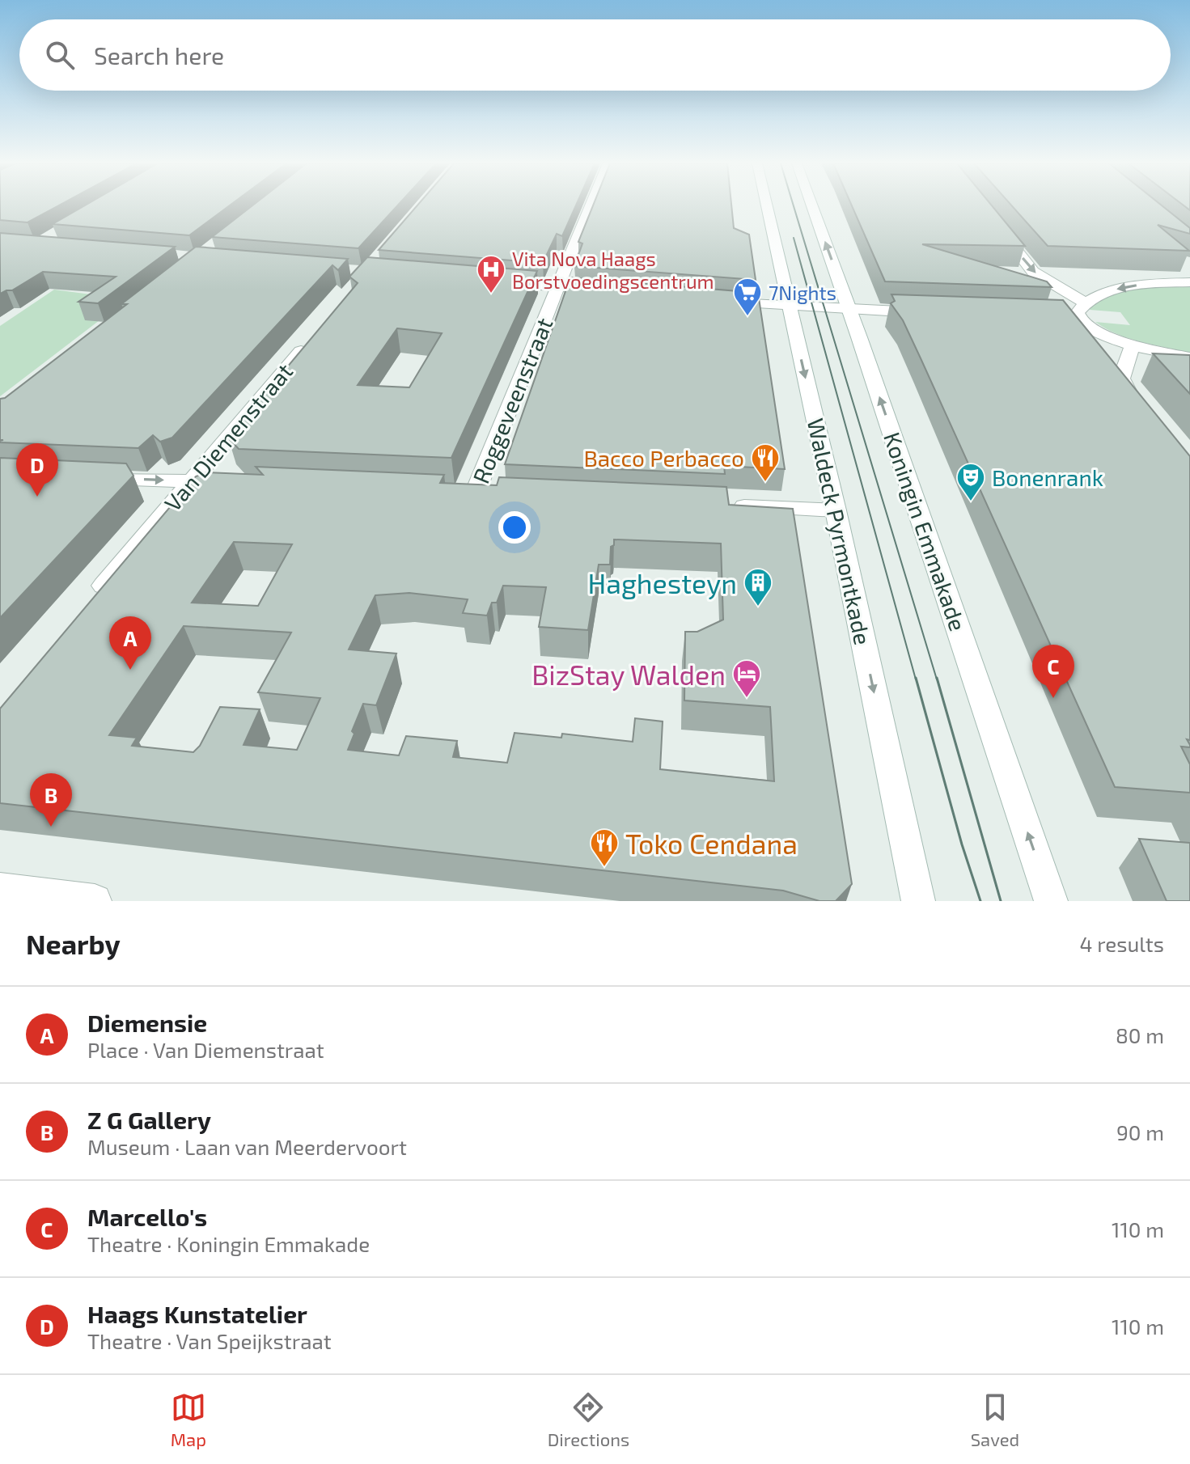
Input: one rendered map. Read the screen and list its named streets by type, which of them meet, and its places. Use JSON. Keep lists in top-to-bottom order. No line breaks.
{"streets":{"street":["Roggeveenstraat","Van Diemenstraat","Waldeck Pyrmontkade","Koningin Emmakade"]},"one_way":["Waldeck Pyrmontkade","Koningin Emmakade"],"places":{"hospital":["Vita Nova Haags Borstvoedingscentrum"],"supermarket":["7Nights"],"restaurant":["Bacco Perbacco","Toko Cendana"],"theatre":["Bonenrank"],"building":["Haghesteyn"],"hotel":["BizStay Walden"]},"page":{"search":"Search here","pins":["D","A","C","B"],"heading":["Nearby","4 results"],"list":[{"mark":"A","name":"Diemensie","note":"Place · Van Diemenstraat","value":"80 m"},{"mark":"B","name":"Z G Gallery","note":"Museum · Laan van Meerdervoort","value":"90 m"},{"mark":"C","name":"Marcello's","note":"Theatre · Koningin Emmakade","value":"110 m"},{"mark":"D","name":"Haags Kunstatelier","note":"Theatre · Van Speijkstraat","value":"110 m"}],"nav":["Map","Directions","Saved"]}}
